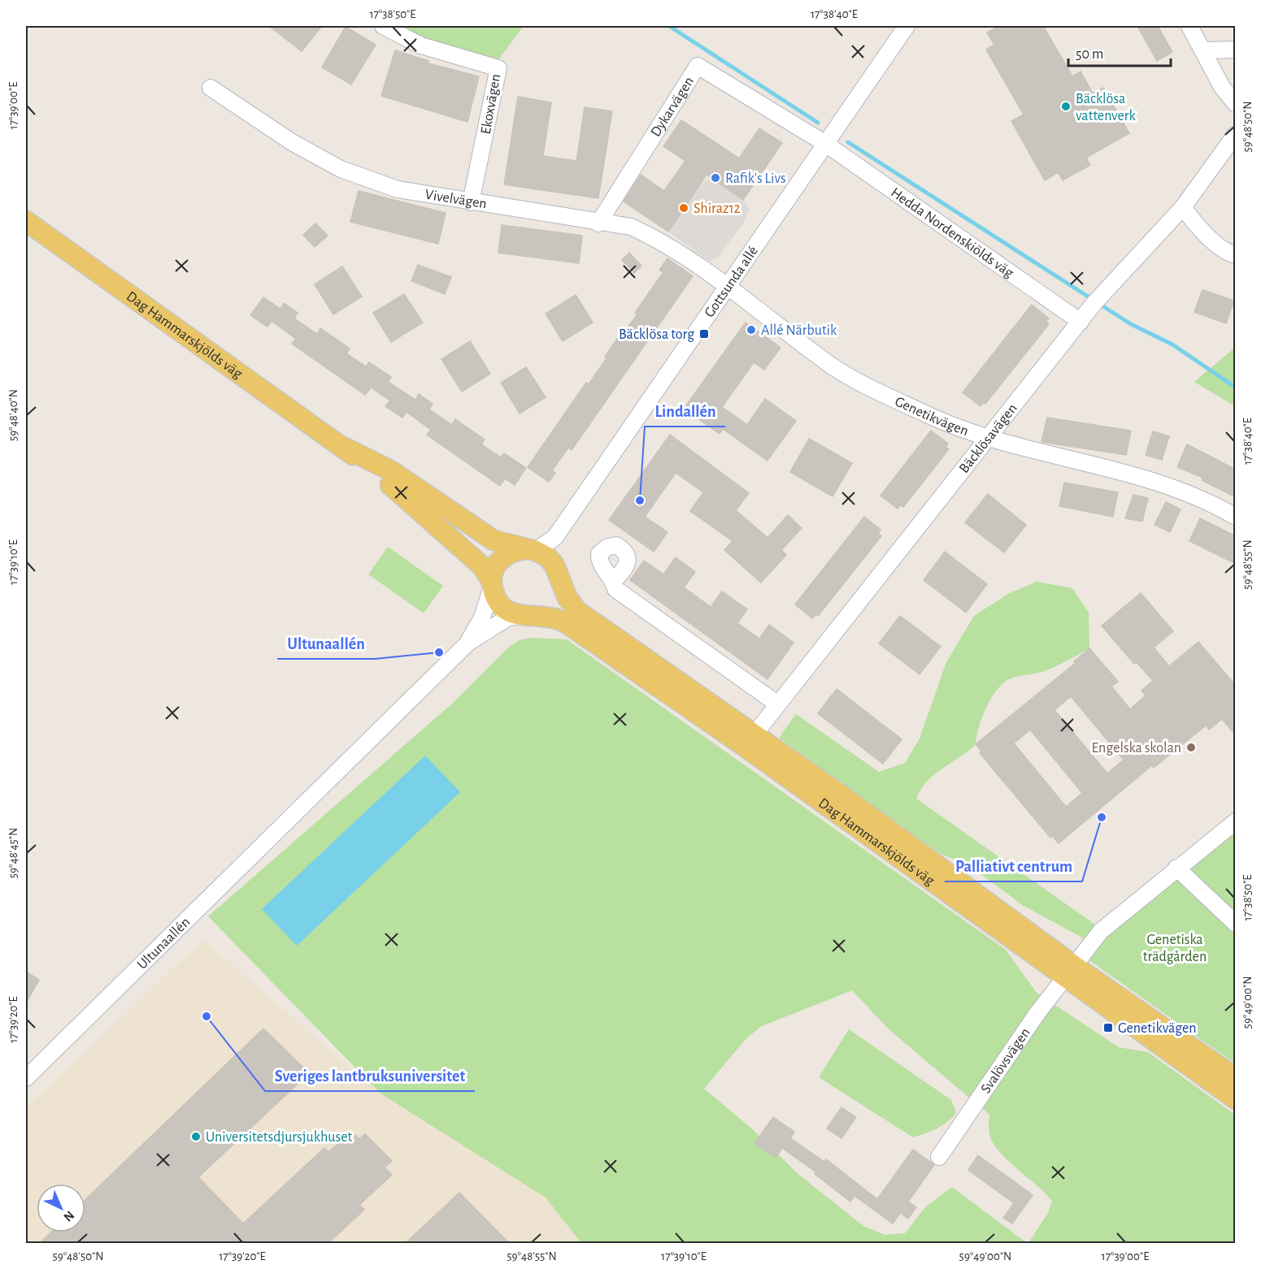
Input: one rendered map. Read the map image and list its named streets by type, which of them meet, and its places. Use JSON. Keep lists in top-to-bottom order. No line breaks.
{"streets":{"main road":["Dag Hammarskjölds väg"],"street":["Ekoxvägen","Dykarvägen","Vivelvägen","Hedda Nordenskiölds väg","Gottsunda allé","Genetikvägen","Bäcklösavägen","Ultunaallén","Svalövsvägen"]},"crossings":[["Ekoxvägen","Vivelvägen"],["Dykarvägen","Vivelvägen"],["Dykarvägen","Hedda Nordenskiölds väg"],["Dykarvägen","Gottsunda allé"],["Vivelvägen","Genetikvägen"],["Hedda Nordenskiölds väg","Gottsunda allé"],["Hedda Nordenskiölds väg","Bäcklösavägen"],["Gottsunda allé","Dag Hammarskjölds väg"],["Gottsunda allé","Genetikvägen"],["Gottsunda allé","Ultunaallén"],["Dag Hammarskjölds väg","Bäcklösavägen"],["Dag Hammarskjölds väg","Ultunaallén"],["Dag Hammarskjölds väg","Svalövsvägen"],["Genetikvägen","Bäcklösavägen"]],"parks":["Genetiska trädgården"],"places":{"other":["Bäcklösa vattenverk","Rafik's Livs","Shiraz12","Allé Närbutik","Lindallén","Ultunaallén","Engelska skolan","Palliativt centrum","Sveriges lantbruksuniversitet","Universitetsdjursjukhuset"],"transit":["Bäcklösa torg","Genetikvägen"]},"scale_bar":"50 m","north":"bottom right","coordinates":["17°38'50\"E","17°38'40\"E","17°39'00\"E","59°48'50\"N","59°48'40\"N","17°39'10\"E","59°48'55\"N","59°48'45\"N","59°49'00\"N","17°39'20\"E"]}
